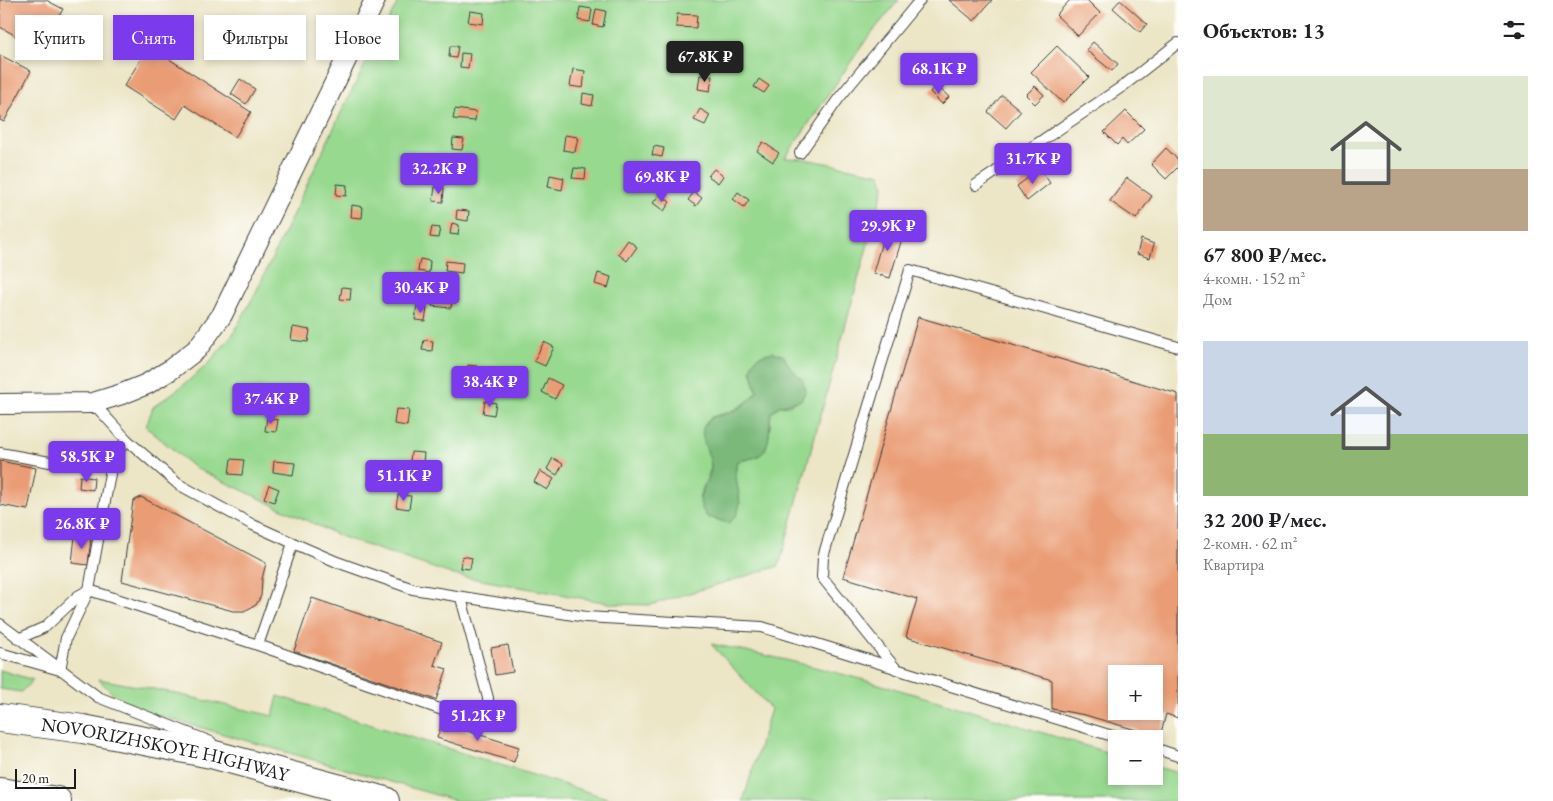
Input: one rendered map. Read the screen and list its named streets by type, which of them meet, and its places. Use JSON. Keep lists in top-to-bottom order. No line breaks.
{"streets":{"highway":["NOVORIZHSKOYE HIGHWAY"]},"scale_bar":"20 m","page":{"heading":"Объектов: 13","chip":["Купить","Снять","Фильтры","Новое"],"price":["67.8K ₽","68.1K ₽","31.7K ₽","32.2K ₽","69.8K ₽","29.9K ₽","30.4K ₽","38.4K ₽","37.4K ₽","58.5K ₽","51.1K ₽","26.8K ₽","51.2K ₽"],"list":[{"name":"67 800 ₽/мес.","note":"4-комн. · 152 m² · Дом"},{"name":"32 200 ₽/мес.","note":"2-комн. · 62 m² · Квартира"}],"map_buttons":["+","−"],"scale":"20 m"}}
